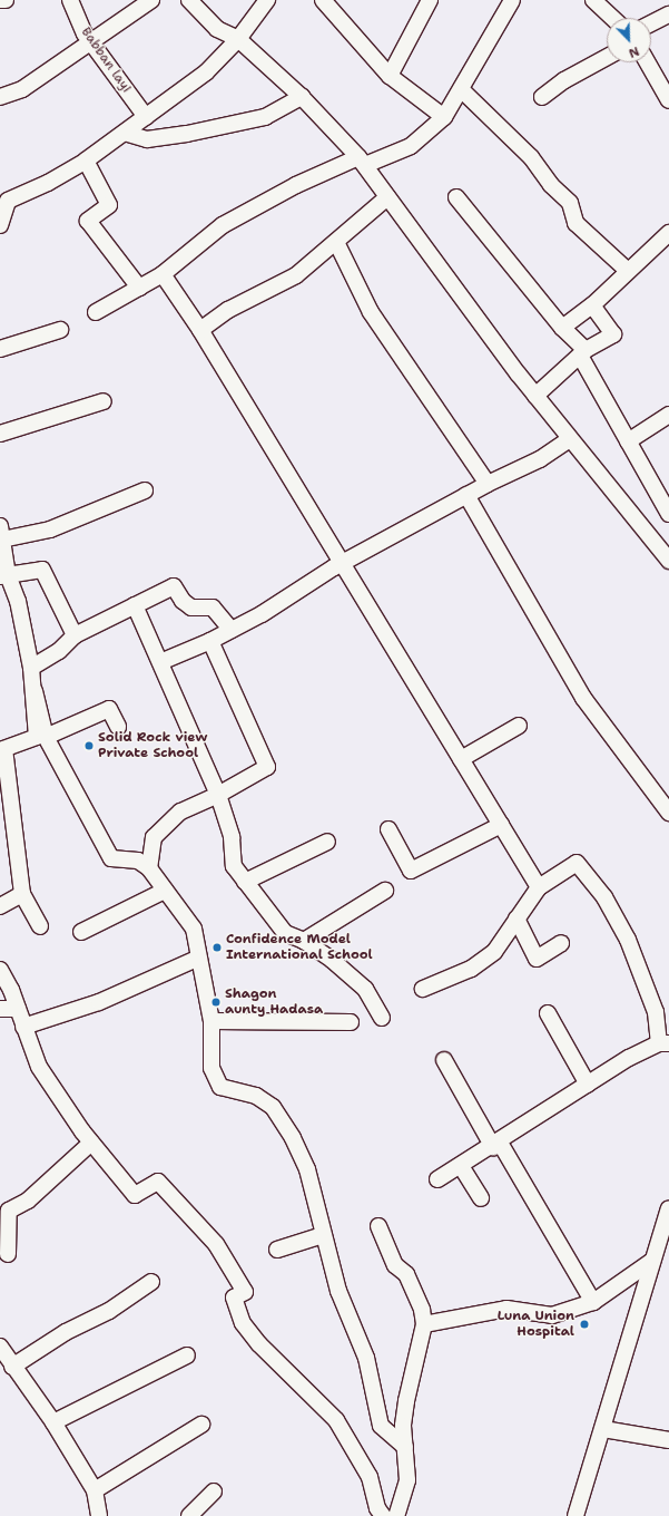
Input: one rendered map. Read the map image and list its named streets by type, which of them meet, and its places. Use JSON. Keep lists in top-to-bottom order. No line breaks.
{"streets":{"street":["Babban layi"]},"places":["Solid Rock view Private School","Confidence Model International School","Shagon aunty Hadasa","Luna Union Hospital"],"north":"bottom right"}
